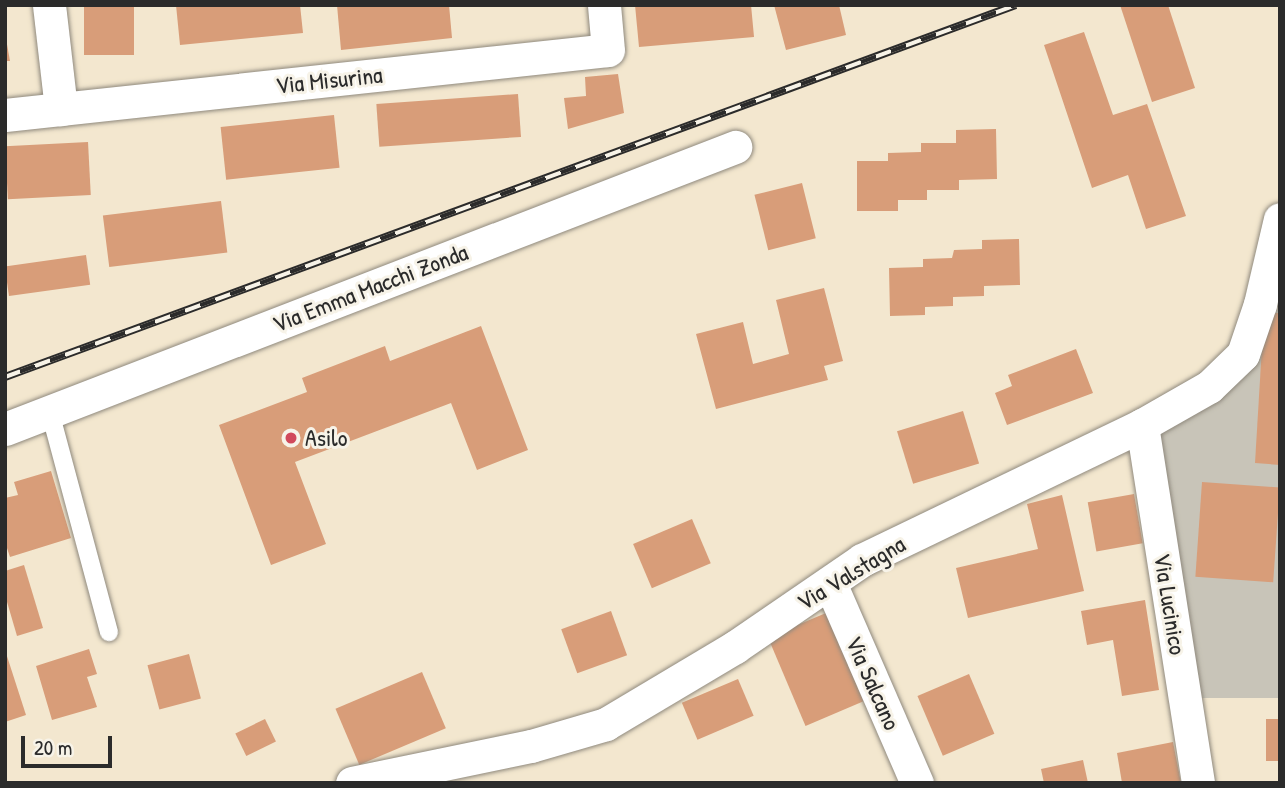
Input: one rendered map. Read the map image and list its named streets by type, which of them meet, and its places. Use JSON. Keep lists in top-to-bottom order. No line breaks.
{"streets":{"street":["Via Misurina","Via Emma Macchi Zonda","Via Valstagna","Via Lucinico","Via Salcano"]},"crossings":[["Via Valstagna","Via Lucinico"],["Via Valstagna","Via Salcano"]],"places":["Asilo"],"scale_bar":"20 m"}
